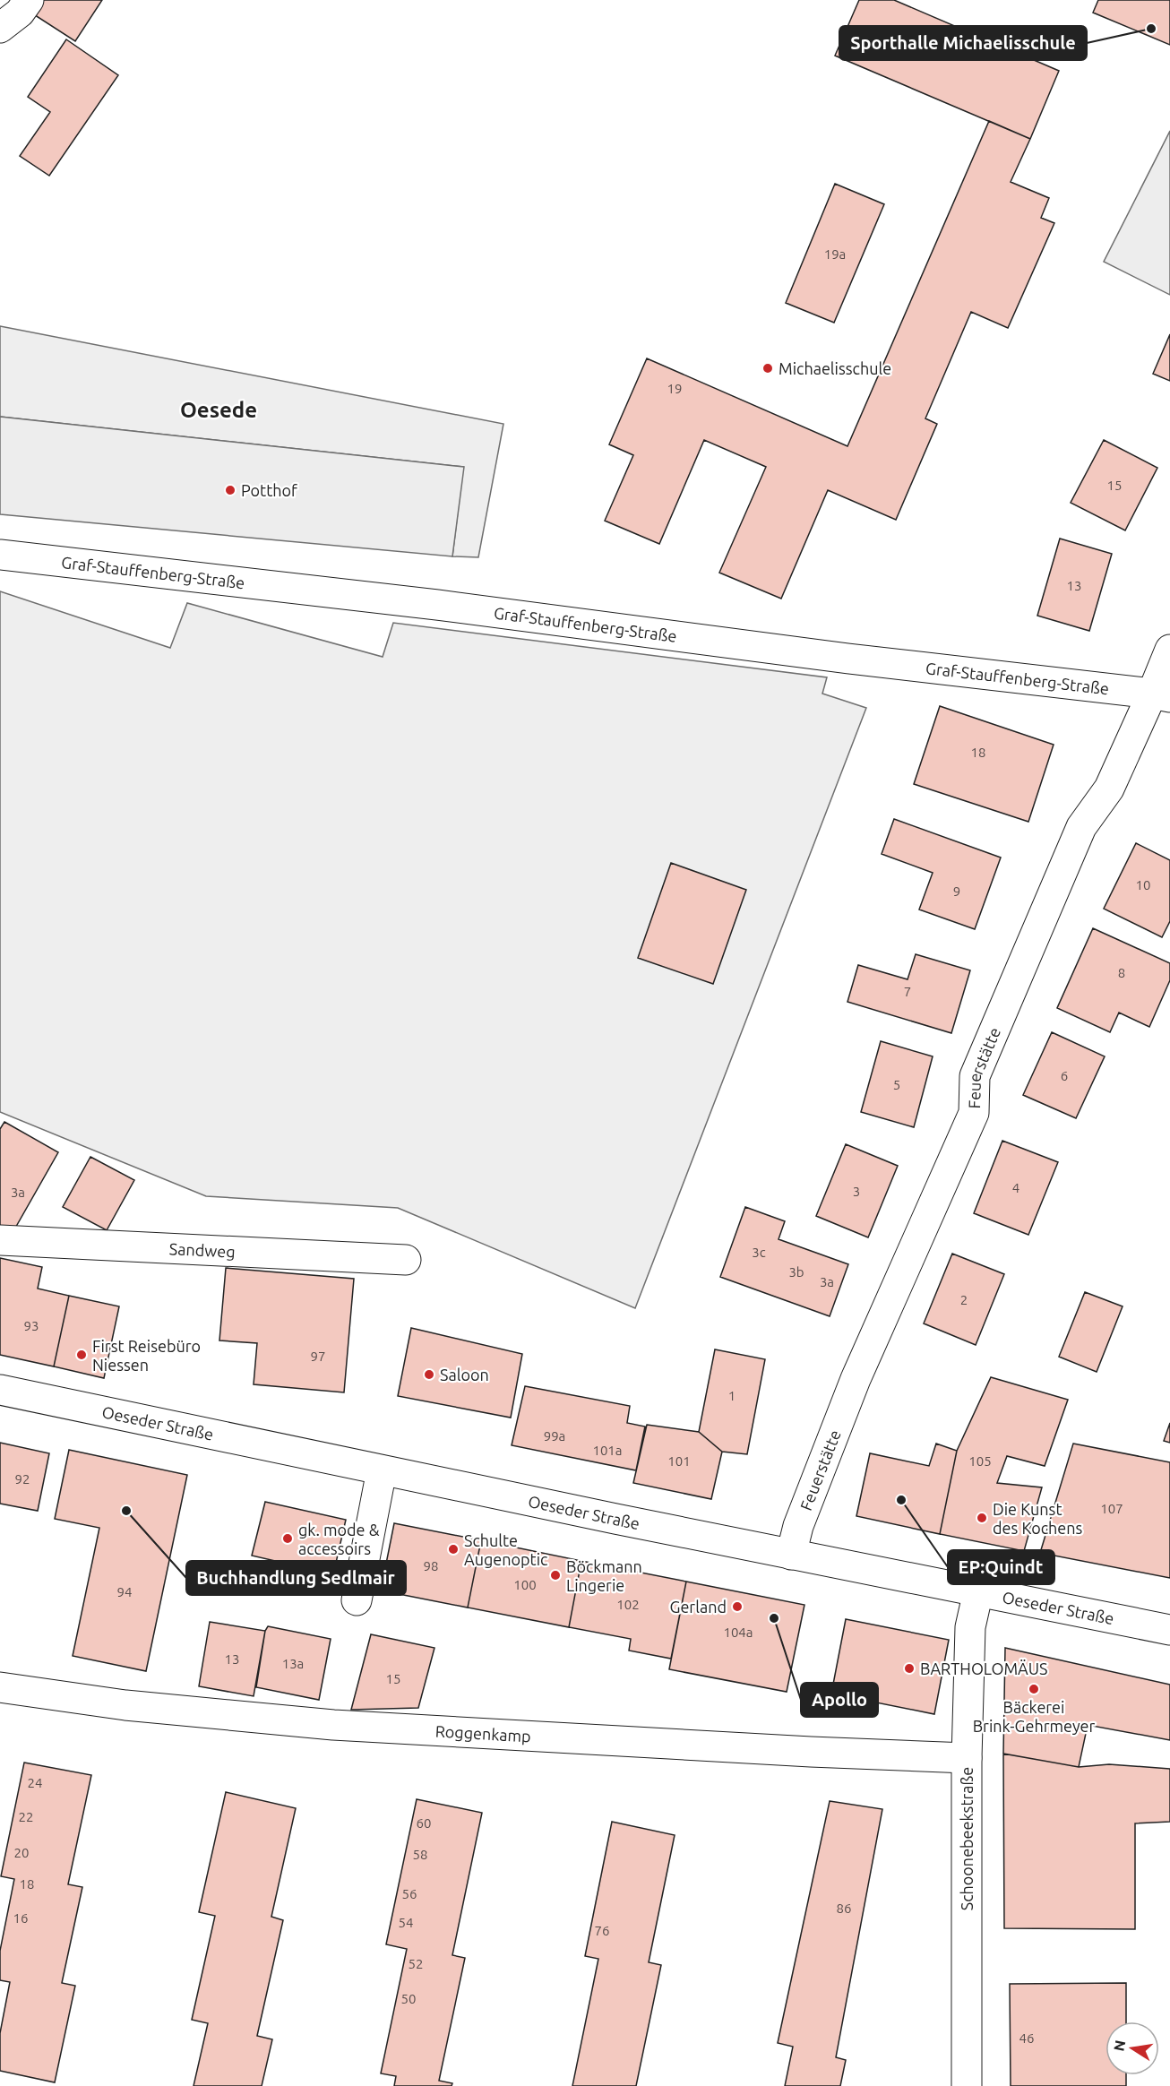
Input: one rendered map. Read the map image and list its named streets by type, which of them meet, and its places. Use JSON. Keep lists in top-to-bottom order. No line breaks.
{"streets":{"street":["Graf-Stauffenberg-Straße","Feuerstätte","Sandweg","Oeseder Straße","Roggenkamp","Schoonebeekstraße"]},"crossings":[["Graf-Stauffenberg-Straße","Feuerstätte"],["Feuerstätte","Oeseder Straße"],["Oeseder Straße","Schoonebeekstraße"],["Roggenkamp","Schoonebeekstraße"]],"districts":["Oesede"],"places":["Sporthalle Michaelisschule","Michaelisschule","Potthof","First Reisebüro Niessen","Saloon","EP:Quindt","Buchhandlung Sedlmair","Die Kunst des Kochens","gk. mode & accessoirs","Schulte Augenoptic","Böckmann Lingerie","Gerland","Apollo","BARTHOLOMÄUS","Bäckerei Brink-Gehrmeyer"],"house_numbers":["19a","19","15","13","18","10","9","8","7","6","5","4","3","3a","3c","3b","3a","2","93","97","1","99a","101a","101","105","92","107","98","100","94","102","104a","13","13a","15","24","22","60","20","58","18","56","86","16","54","76","52","50","46"],"north":"left"}
